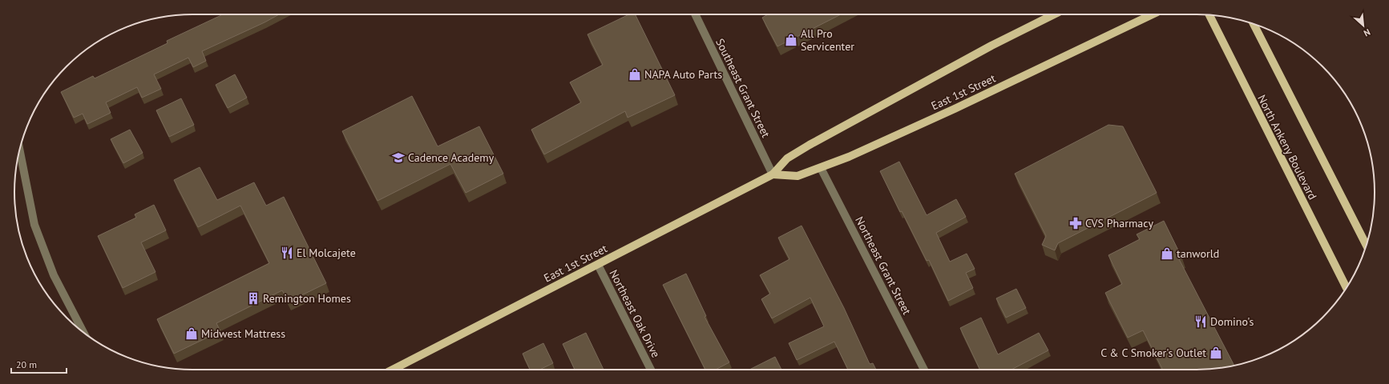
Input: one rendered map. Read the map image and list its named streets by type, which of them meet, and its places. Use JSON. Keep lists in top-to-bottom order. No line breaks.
{"streets":{"main road":["East 1st Street","North Ankeny Boulevard"],"street":["Southeast Grant Street","Northeast Grant Street","Northeast Oak Drive"]},"crossings":[["Southeast Grant Street","East 1st Street"],["East 1st Street","Northeast Grant Street"],["East 1st Street","Northeast Oak Drive"]],"places":{"shop":["All Pro Servicenter","NAPA Auto Parts","tanworld","Midwest Mattress","C & C Smoker's Outlet"],"school or university":["Cadence Academy"],"pharmacy":["CVS Pharmacy"],"restaurant":["El Molcajete","Domino's"],"building":["Remington Homes"]},"scale_bar":"20 m","north":"bottom right"}
